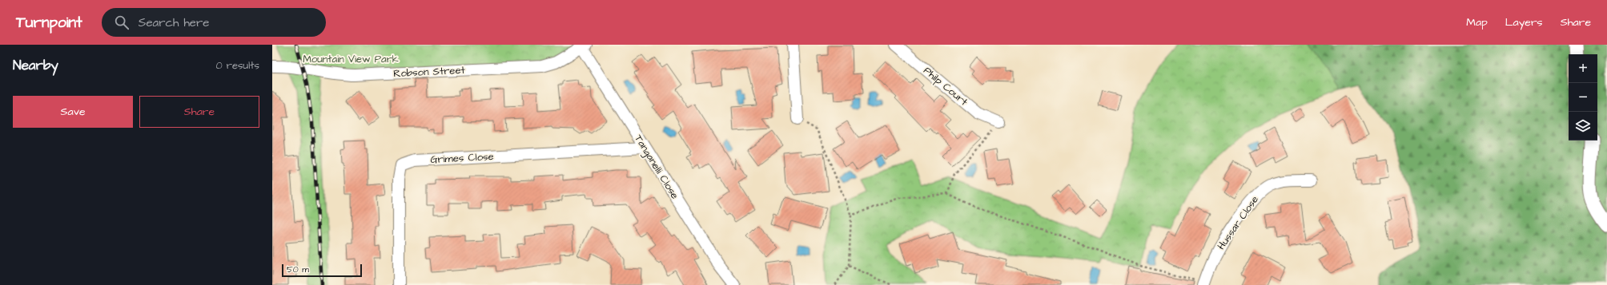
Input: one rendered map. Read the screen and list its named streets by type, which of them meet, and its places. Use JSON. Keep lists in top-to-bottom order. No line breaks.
{"streets":{"street":["Robson Street","Philp Court","Grimes Close","Tanganelli Close","Hussar Close"]},"crossings":[["Robson Street","Tanganelli Close"],["Grimes Close","Tanganelli Close"]],"parks":["Mountain View Park"],"scale_bar":"50 m","page":{"header":"Turnpoint","search":"Search here","nav":["Map","Layers","Share"],"heading":["Nearby","0 results"],"map_buttons":["+","−"],"buttons":["Save","Share"],"scale":"50 m"}}
